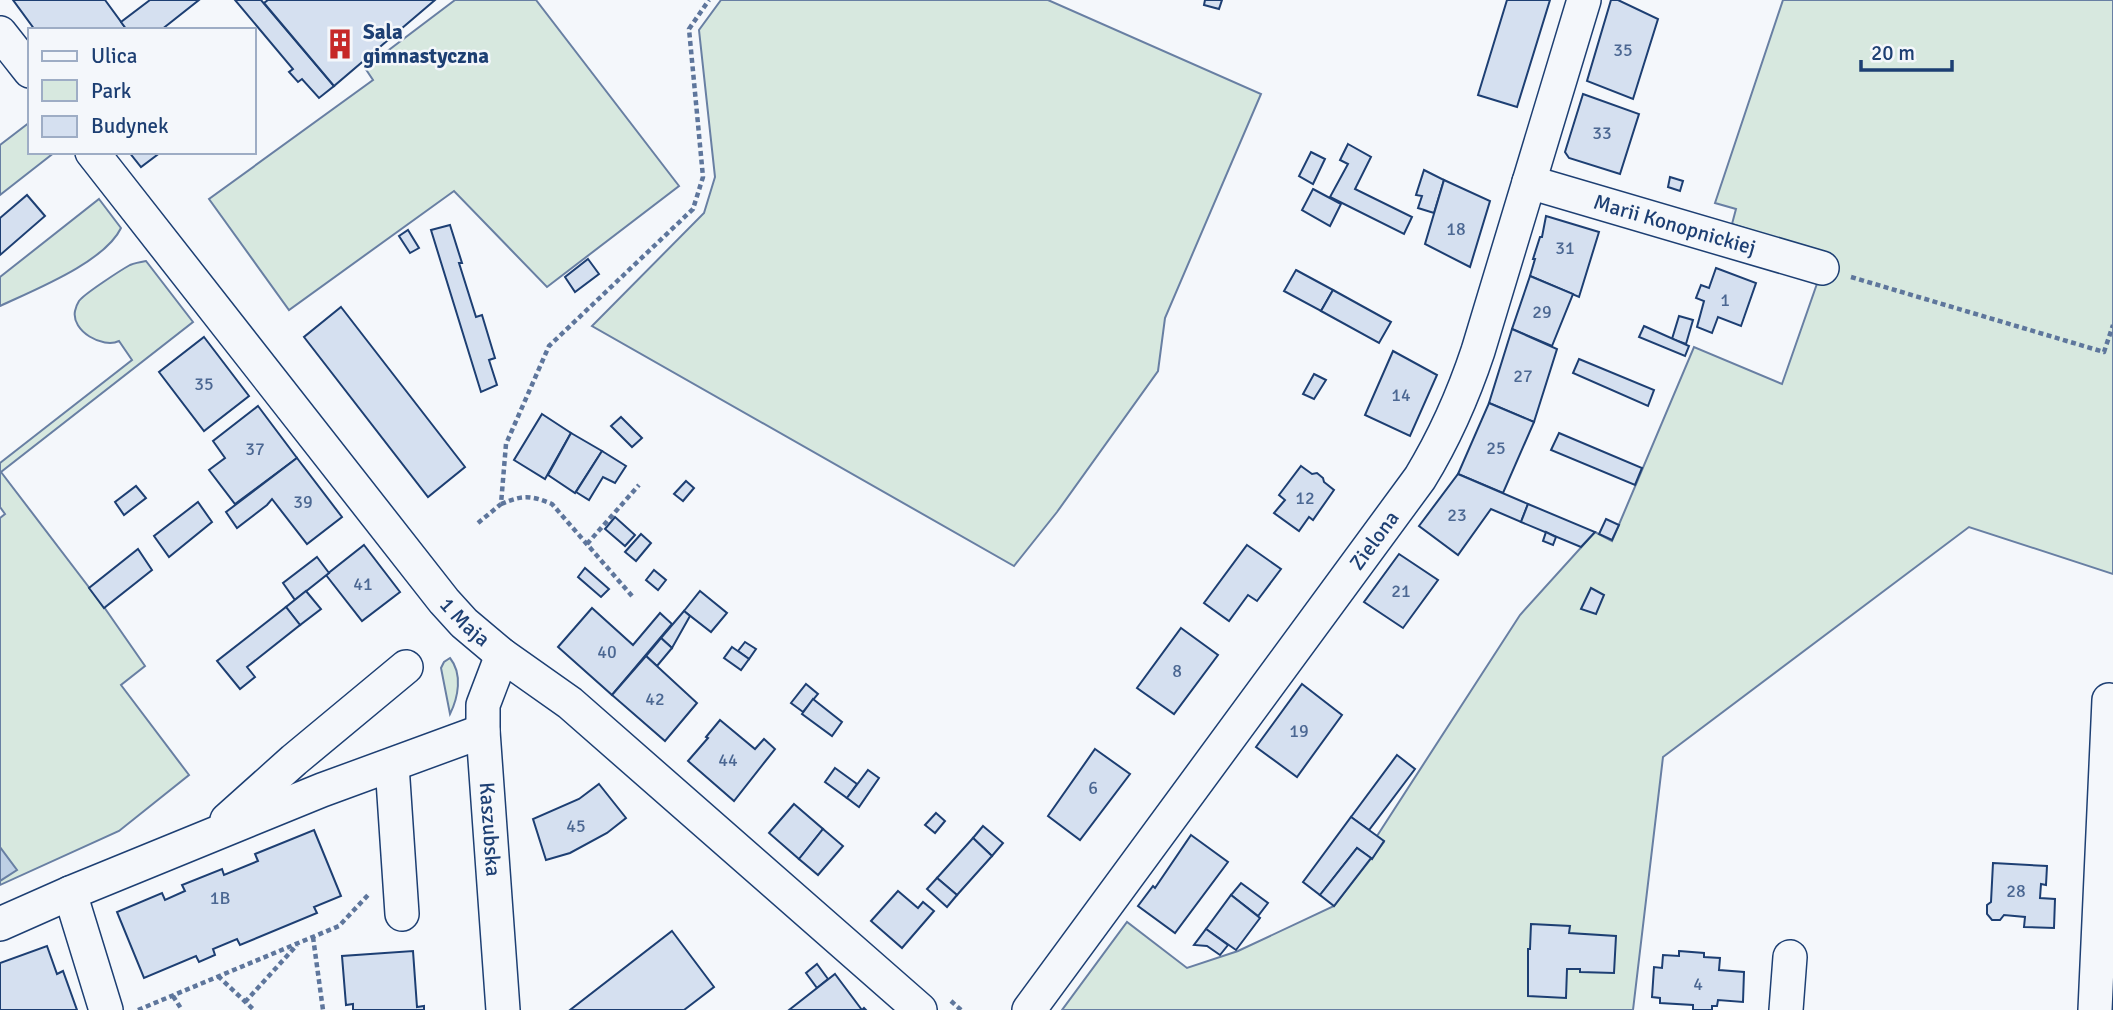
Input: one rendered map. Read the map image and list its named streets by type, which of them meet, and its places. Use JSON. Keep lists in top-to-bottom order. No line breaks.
{"streets":{"street":["Marii Konopnickiej","Zielona","1 Maja","Kaszubska"]},"crossings":[["Marii Konopnickiej","Zielona"],["1 Maja","Kaszubska"]],"places":{"building":["Sala gimnastyczna"]},"house_numbers":["35","33","18","31","1","29","27","35","14","25","37","12","39","23","41","21","40","8","42","19","44","6","45","28","1B","4"],"legend":["Ulica","Park","Budynek"],"scale_bar":"20 m"}
